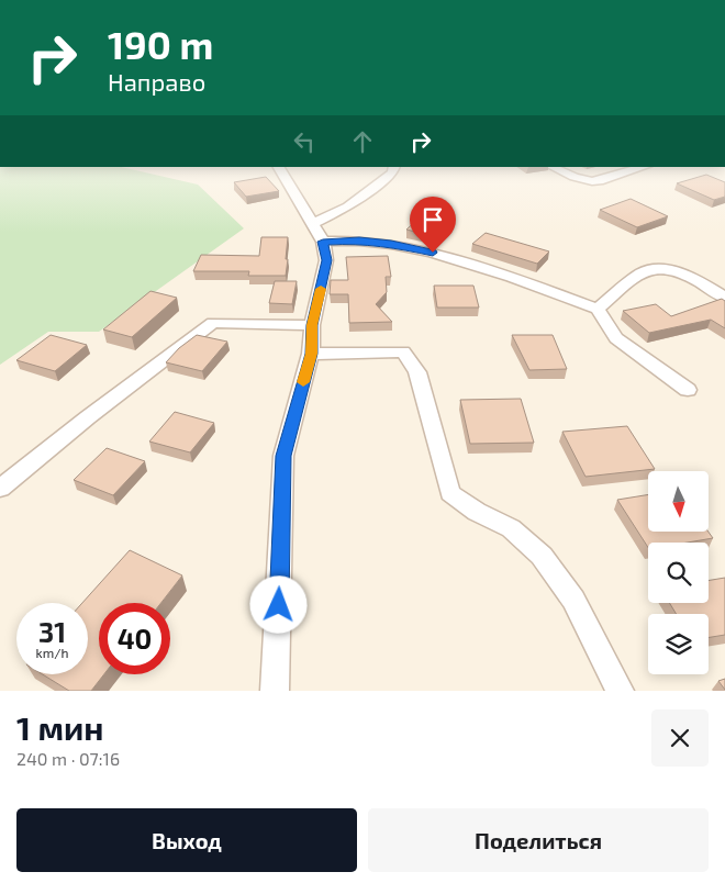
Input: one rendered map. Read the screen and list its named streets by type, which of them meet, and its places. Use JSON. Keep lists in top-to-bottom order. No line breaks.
{"north":"bottom","page":{"turn":["190 m","Направо"],"speed":"31 km/h","limit":"40","heading":["1 мин","240 m · 07:16"],"buttons":["Выход","Поделиться"]}}
